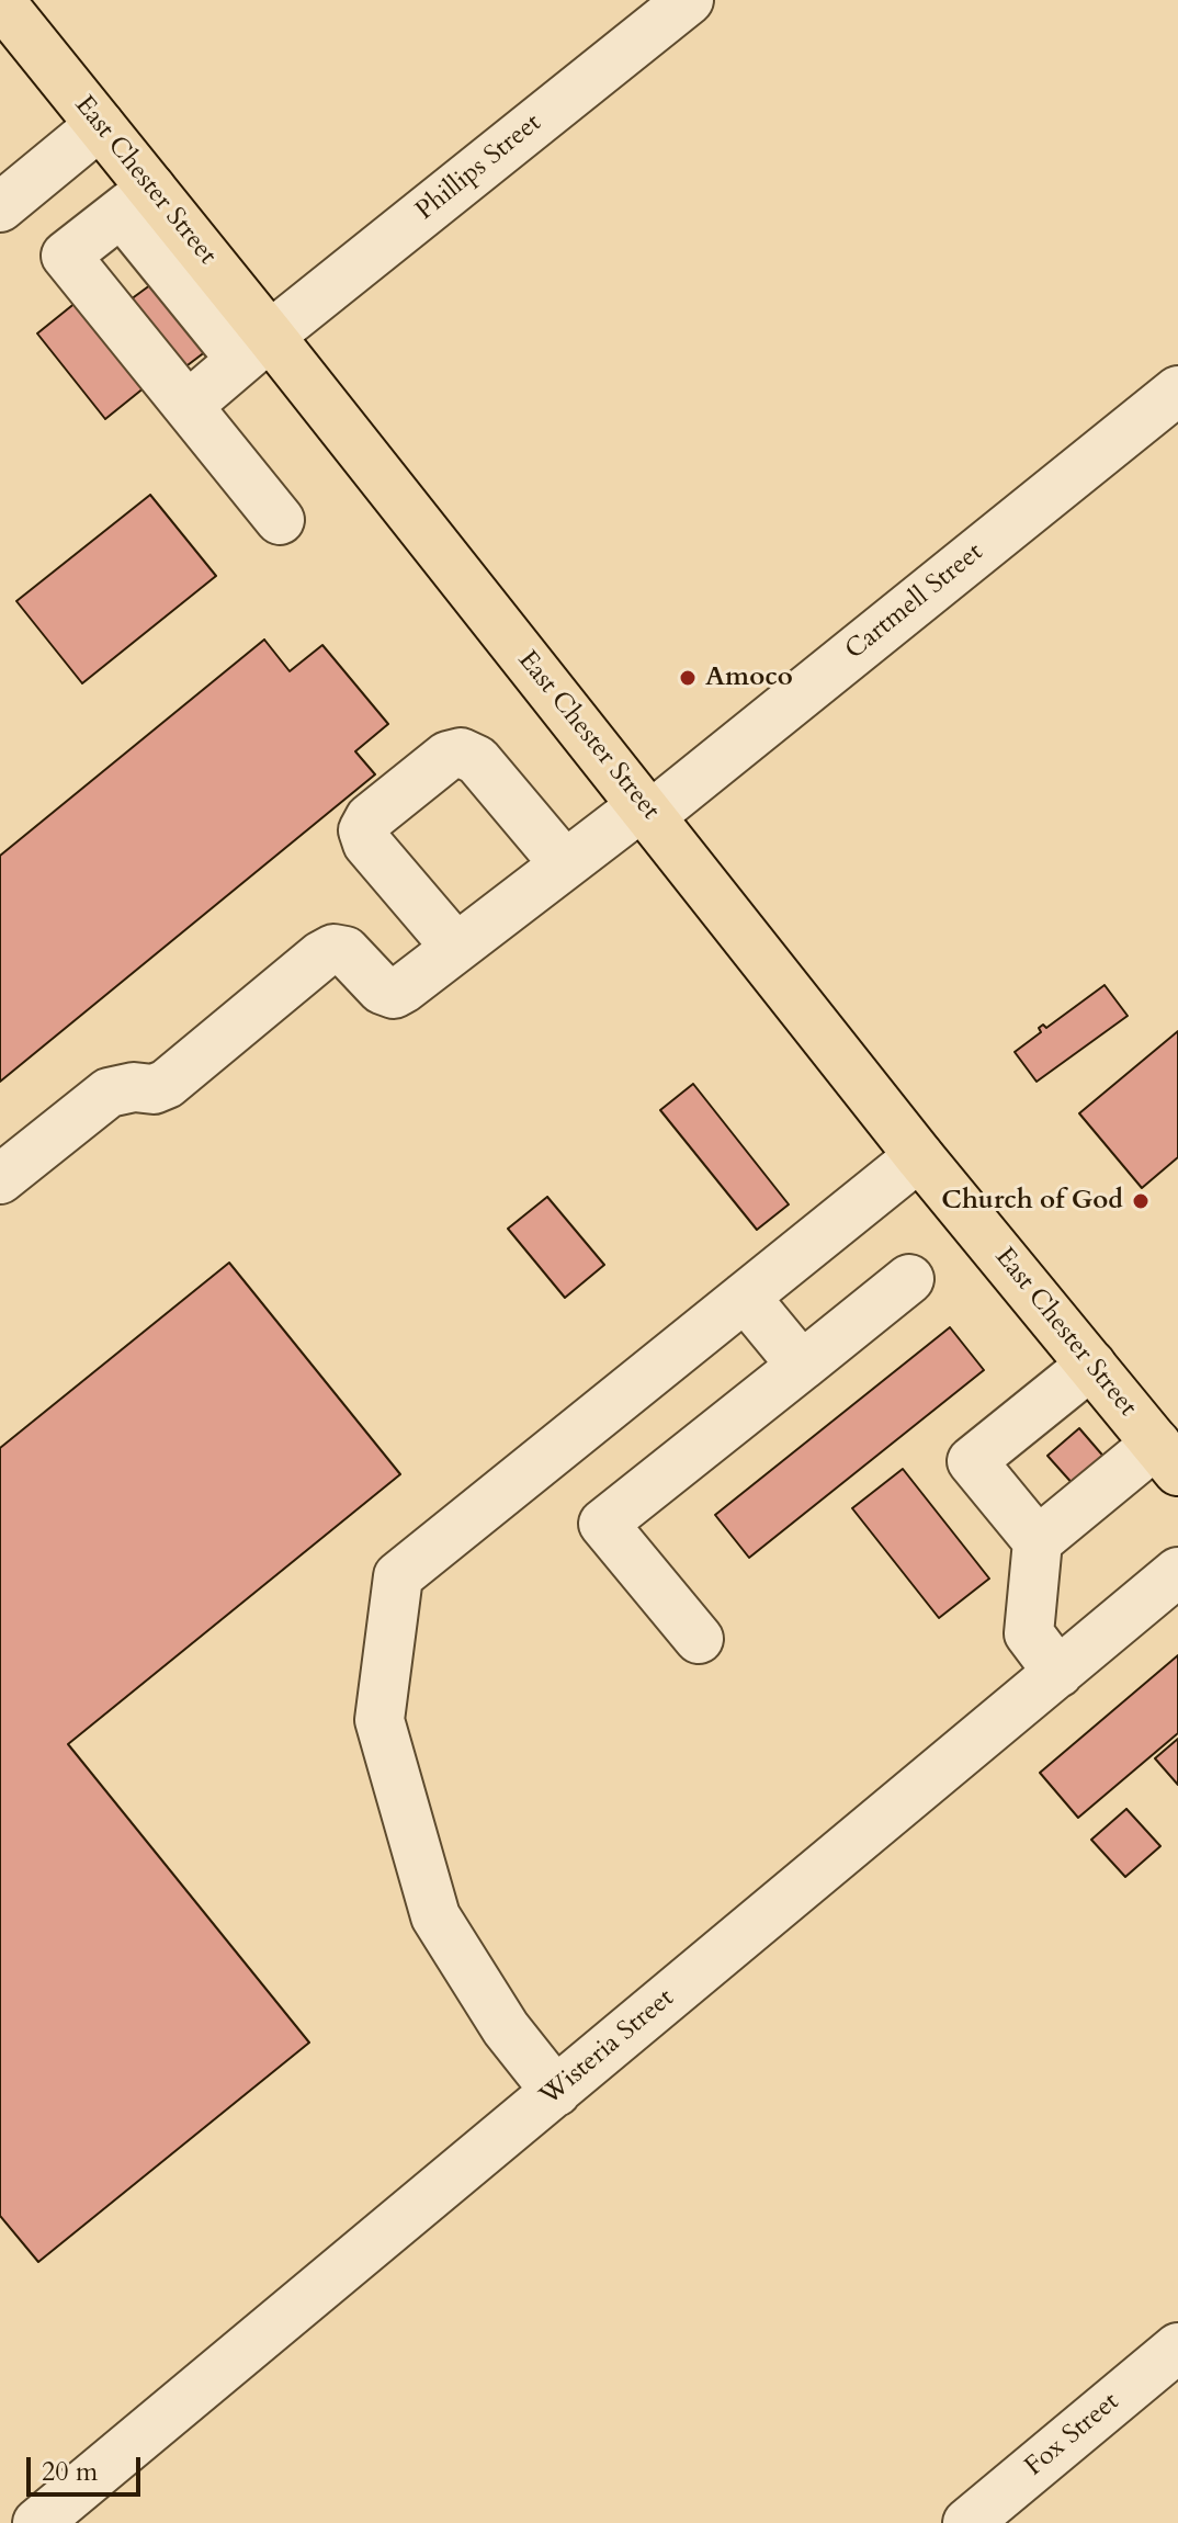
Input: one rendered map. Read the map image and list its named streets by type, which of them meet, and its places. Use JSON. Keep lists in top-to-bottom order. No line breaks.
{"streets":{"main road":["East Chester Street"],"street":["Phillips Street","Cartmell Street","Wisteria Street","Fox Street"]},"crossings":[["Phillips Street","East Chester Street"],["East Chester Street","Cartmell Street"]],"places":["Amoco","Church of God"],"scale_bar":"20 m"}
